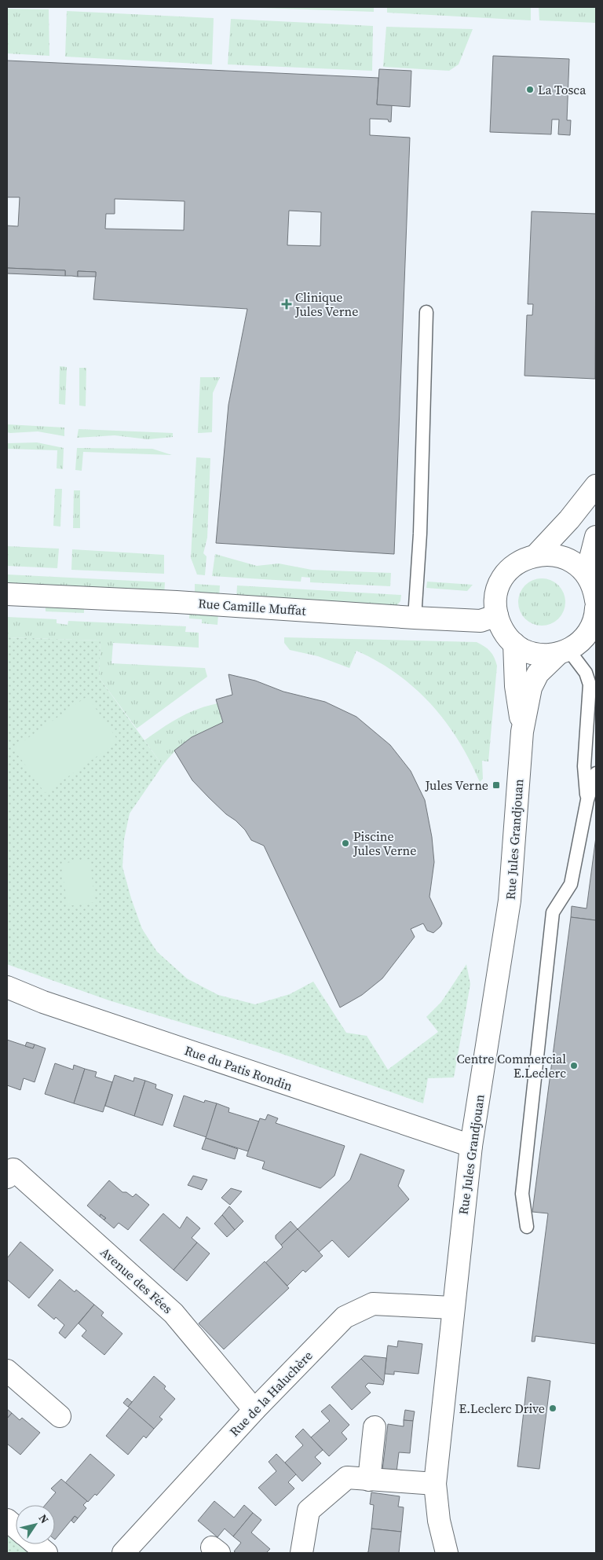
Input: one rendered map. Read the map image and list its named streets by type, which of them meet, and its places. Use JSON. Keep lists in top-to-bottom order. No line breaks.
{"streets":{"street":["Rue Camille Muffat","Rue Jules Grandjouan","Rue du Patis Rondin","Avenue des Fées","Rue de la Haluchère"]},"crossings":[["Rue Camille Muffat","Rue Jules Grandjouan"],["Rue Jules Grandjouan","Rue du Patis Rondin"],["Rue Jules Grandjouan","Rue de la Haluchère"],["Avenue des Fées","Rue de la Haluchère"]],"places":{"other":["La Tosca","Piscine Jules Verne","Centre Commercial E.Leclerc","E.Leclerc Drive"],"health":["Clinique Jules Verne"],"transit":["Jules Verne"]},"north":"top right"}
